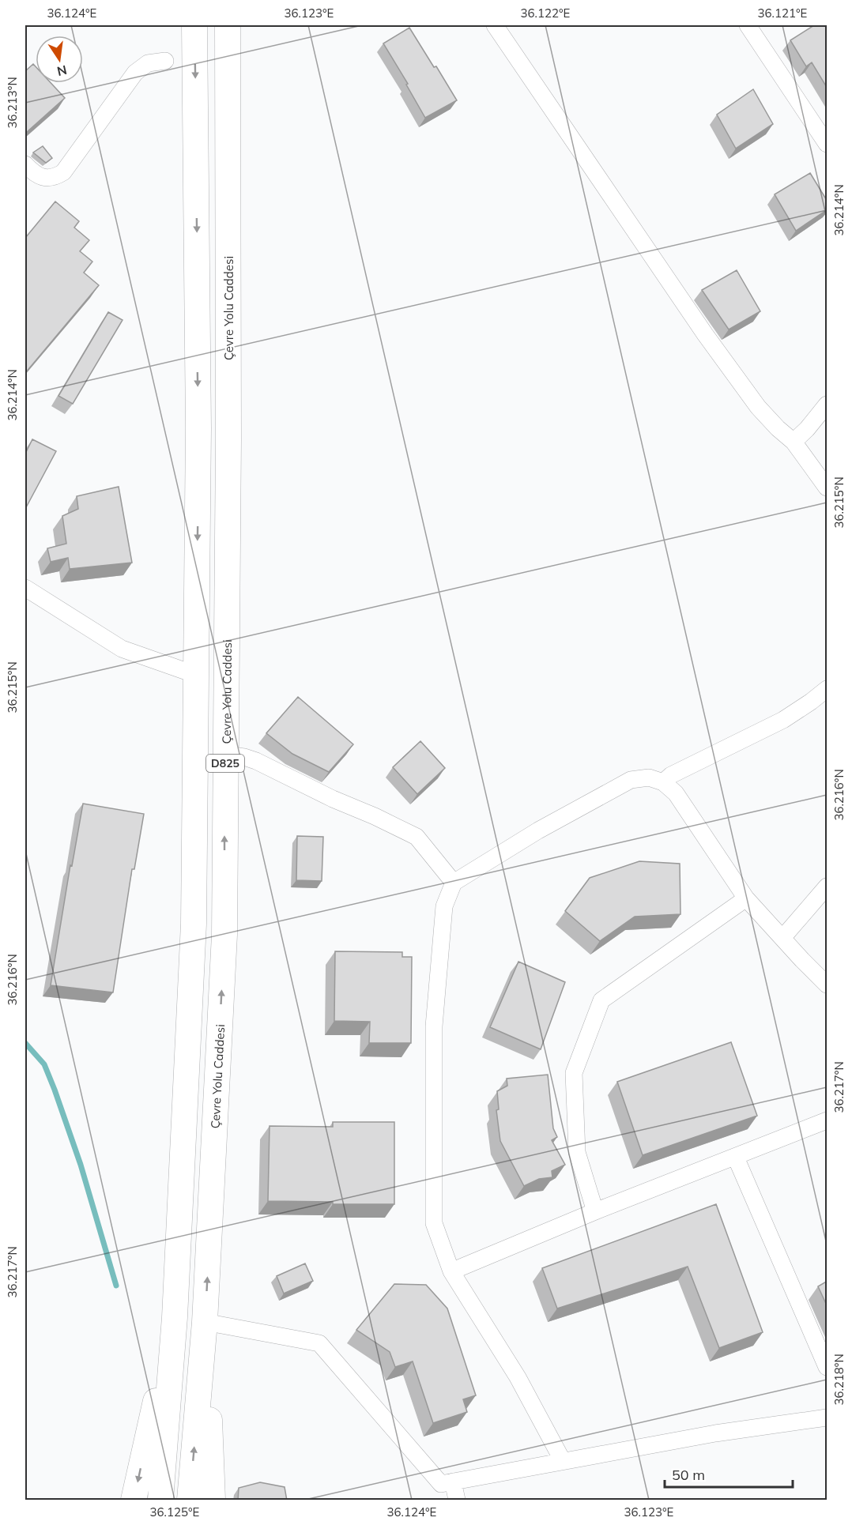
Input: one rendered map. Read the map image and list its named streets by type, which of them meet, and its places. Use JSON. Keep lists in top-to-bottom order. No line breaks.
{"streets":{"highway":["Çevre Yolu Caddesi","D825"]},"scale_bar":"50 m","north":"bottom","coordinates":["36.124°E","36.123°E","36.122°E","36.121°E","36.213°N","36.214°N","36.215°N","36.216°N","36.217°N","36.218°N","36.125°E"]}
